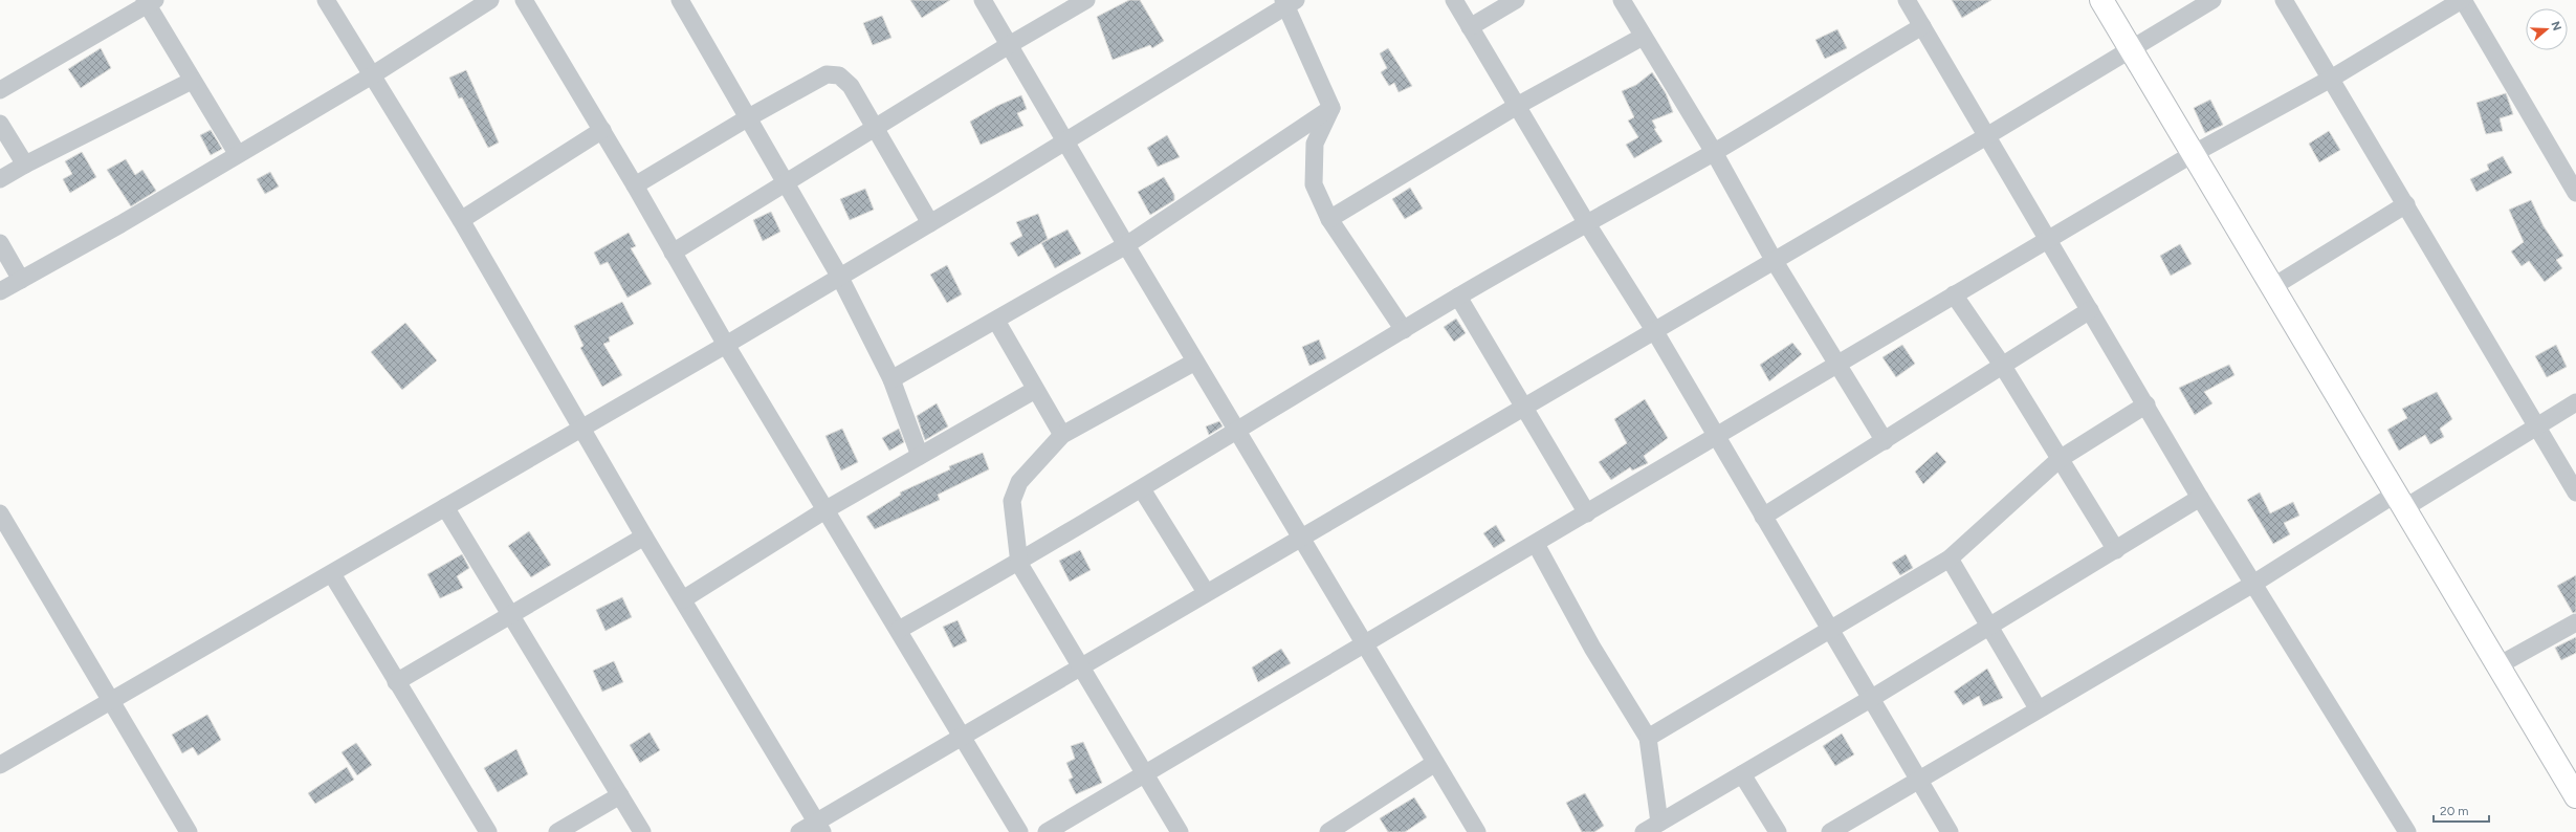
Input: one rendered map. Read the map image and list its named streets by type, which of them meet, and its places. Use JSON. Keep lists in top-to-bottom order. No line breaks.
{"scale_bar":"20 m","north":"right"}
